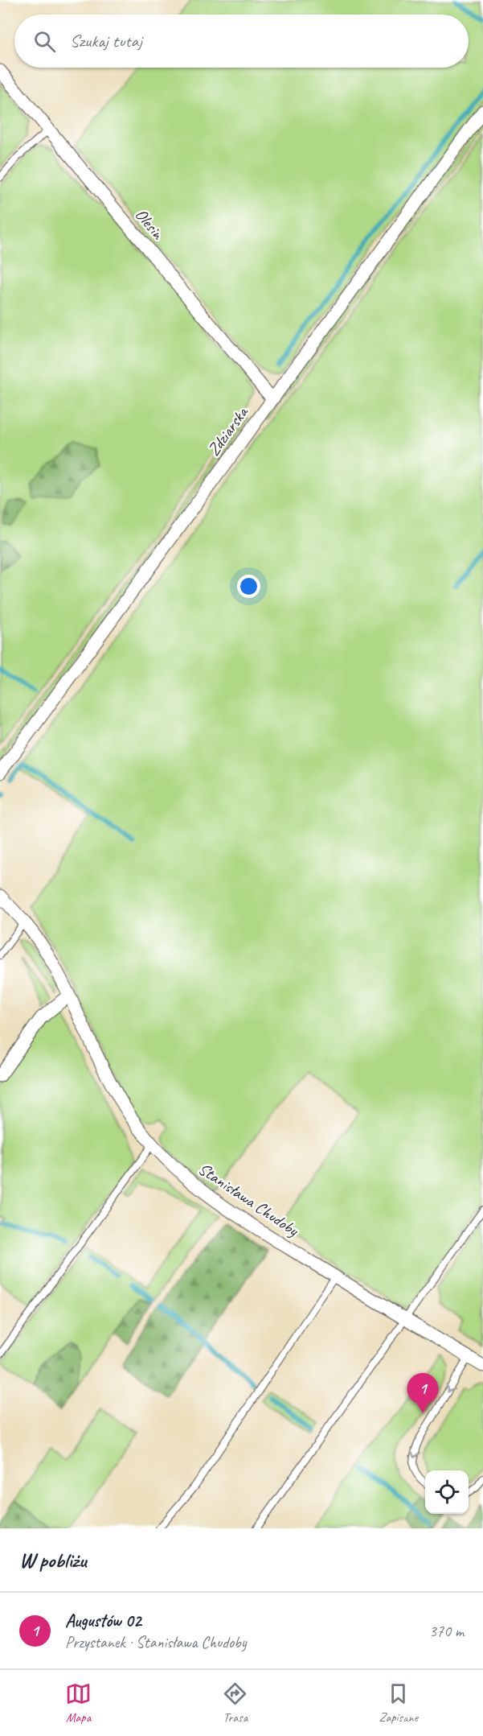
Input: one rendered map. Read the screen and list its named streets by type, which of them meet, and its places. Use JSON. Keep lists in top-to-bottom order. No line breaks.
{"streets":{"street":["Olesin","Zdziarska","Stanisława Chudoby"]},"crossings":[["Olesin","Zdziarska"]],"page":{"search":"Szukaj tutaj","pins":"1","heading":"W pobliżu","list":[{"mark":"1","name":"Augustów 02","note":"Przystanek · Stanisława Chudoby","value":"370 m"}],"nav":["Mapa","Trasa","Zapisane"]}}
